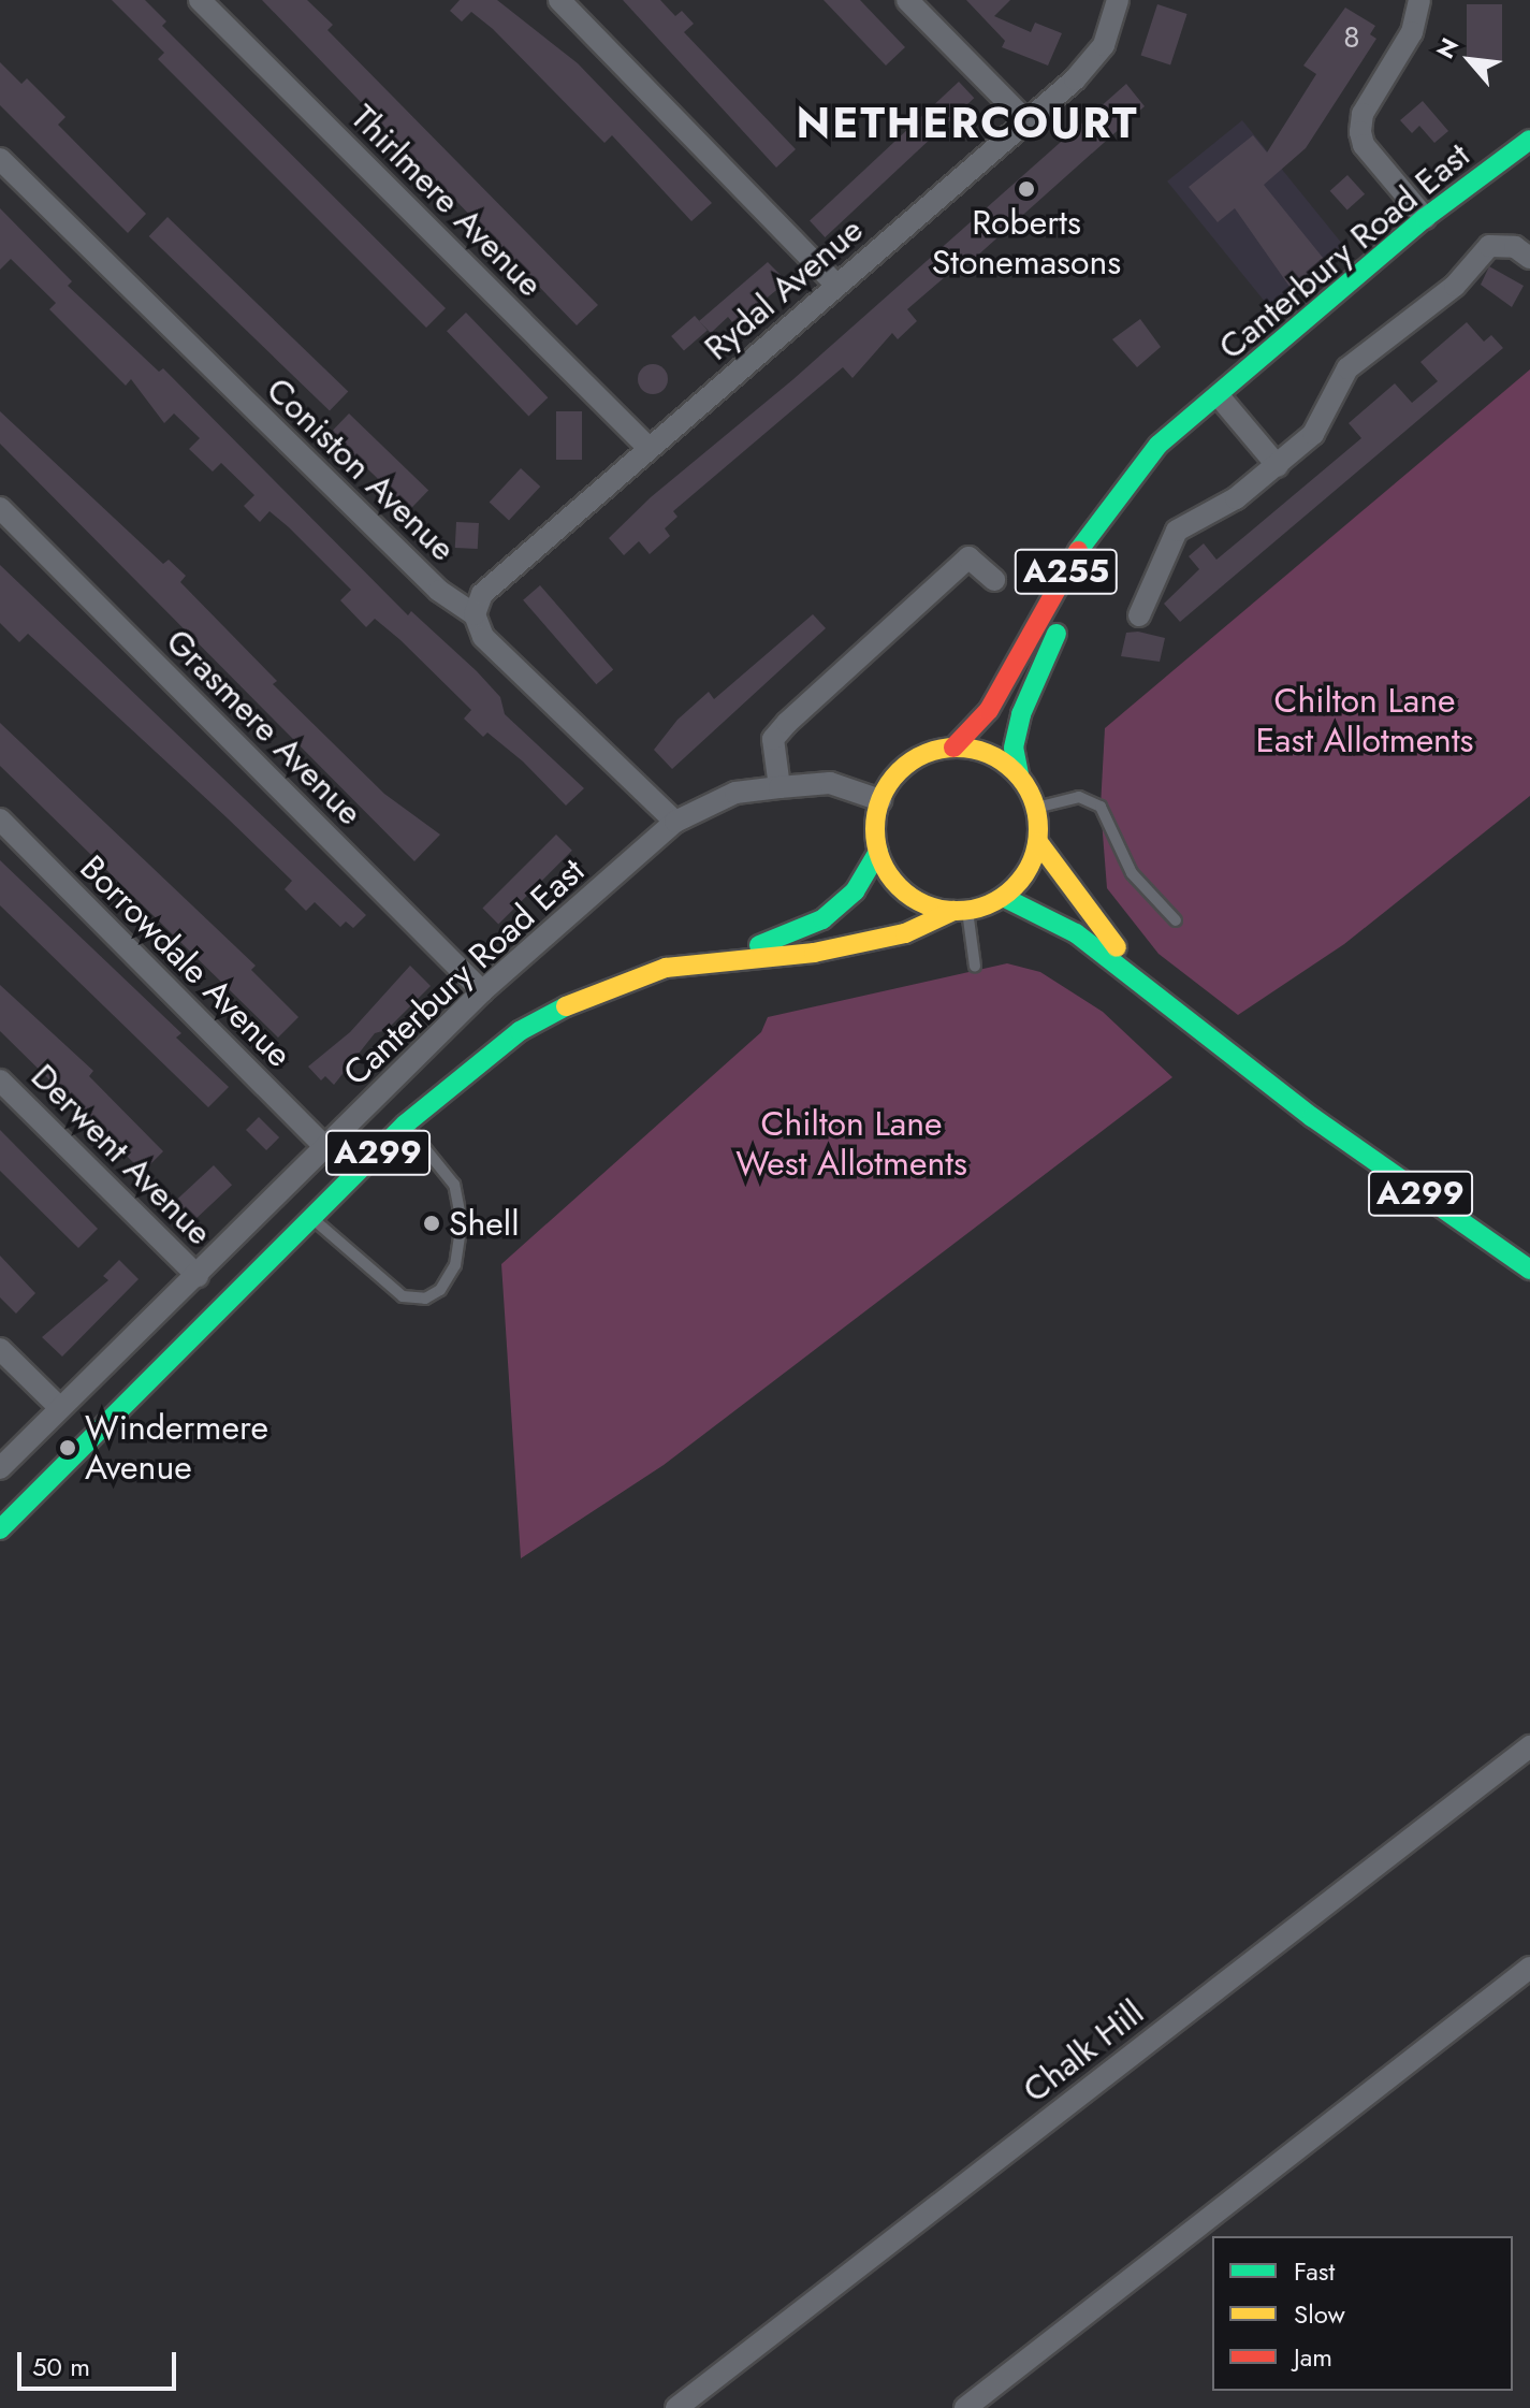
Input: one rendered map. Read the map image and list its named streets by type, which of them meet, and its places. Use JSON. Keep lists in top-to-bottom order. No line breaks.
{"streets":{"main road":["Canterbury Road East","A255","A299"],"street":["Thirlmere Avenue","Rydal Avenue","Coniston Avenue","Grasmere Avenue","Borrowdale Avenue","Derwent Avenue","Chalk Hill"]},"crossings":[["Thirlmere Avenue","Rydal Avenue"],["Canterbury Road East","Coniston Avenue"],["Canterbury Road East","Grasmere Avenue"],["Canterbury Road East","Borrowdale Avenue"],["Canterbury Road East","A299"],["Canterbury Road East","Derwent Avenue"],["Rydal Avenue","Coniston Avenue"]],"districts":["NETHERCOURT"],"parks":["Chilton Lane East Allotments","Chilton Lane West Allotments"],"places":["Roberts Stonemasons","Shell","Windermere Avenue"],"house_numbers":["8"],"legend":["Fast","Slow","Jam"],"scale_bar":"50 m","north":"top left"}
